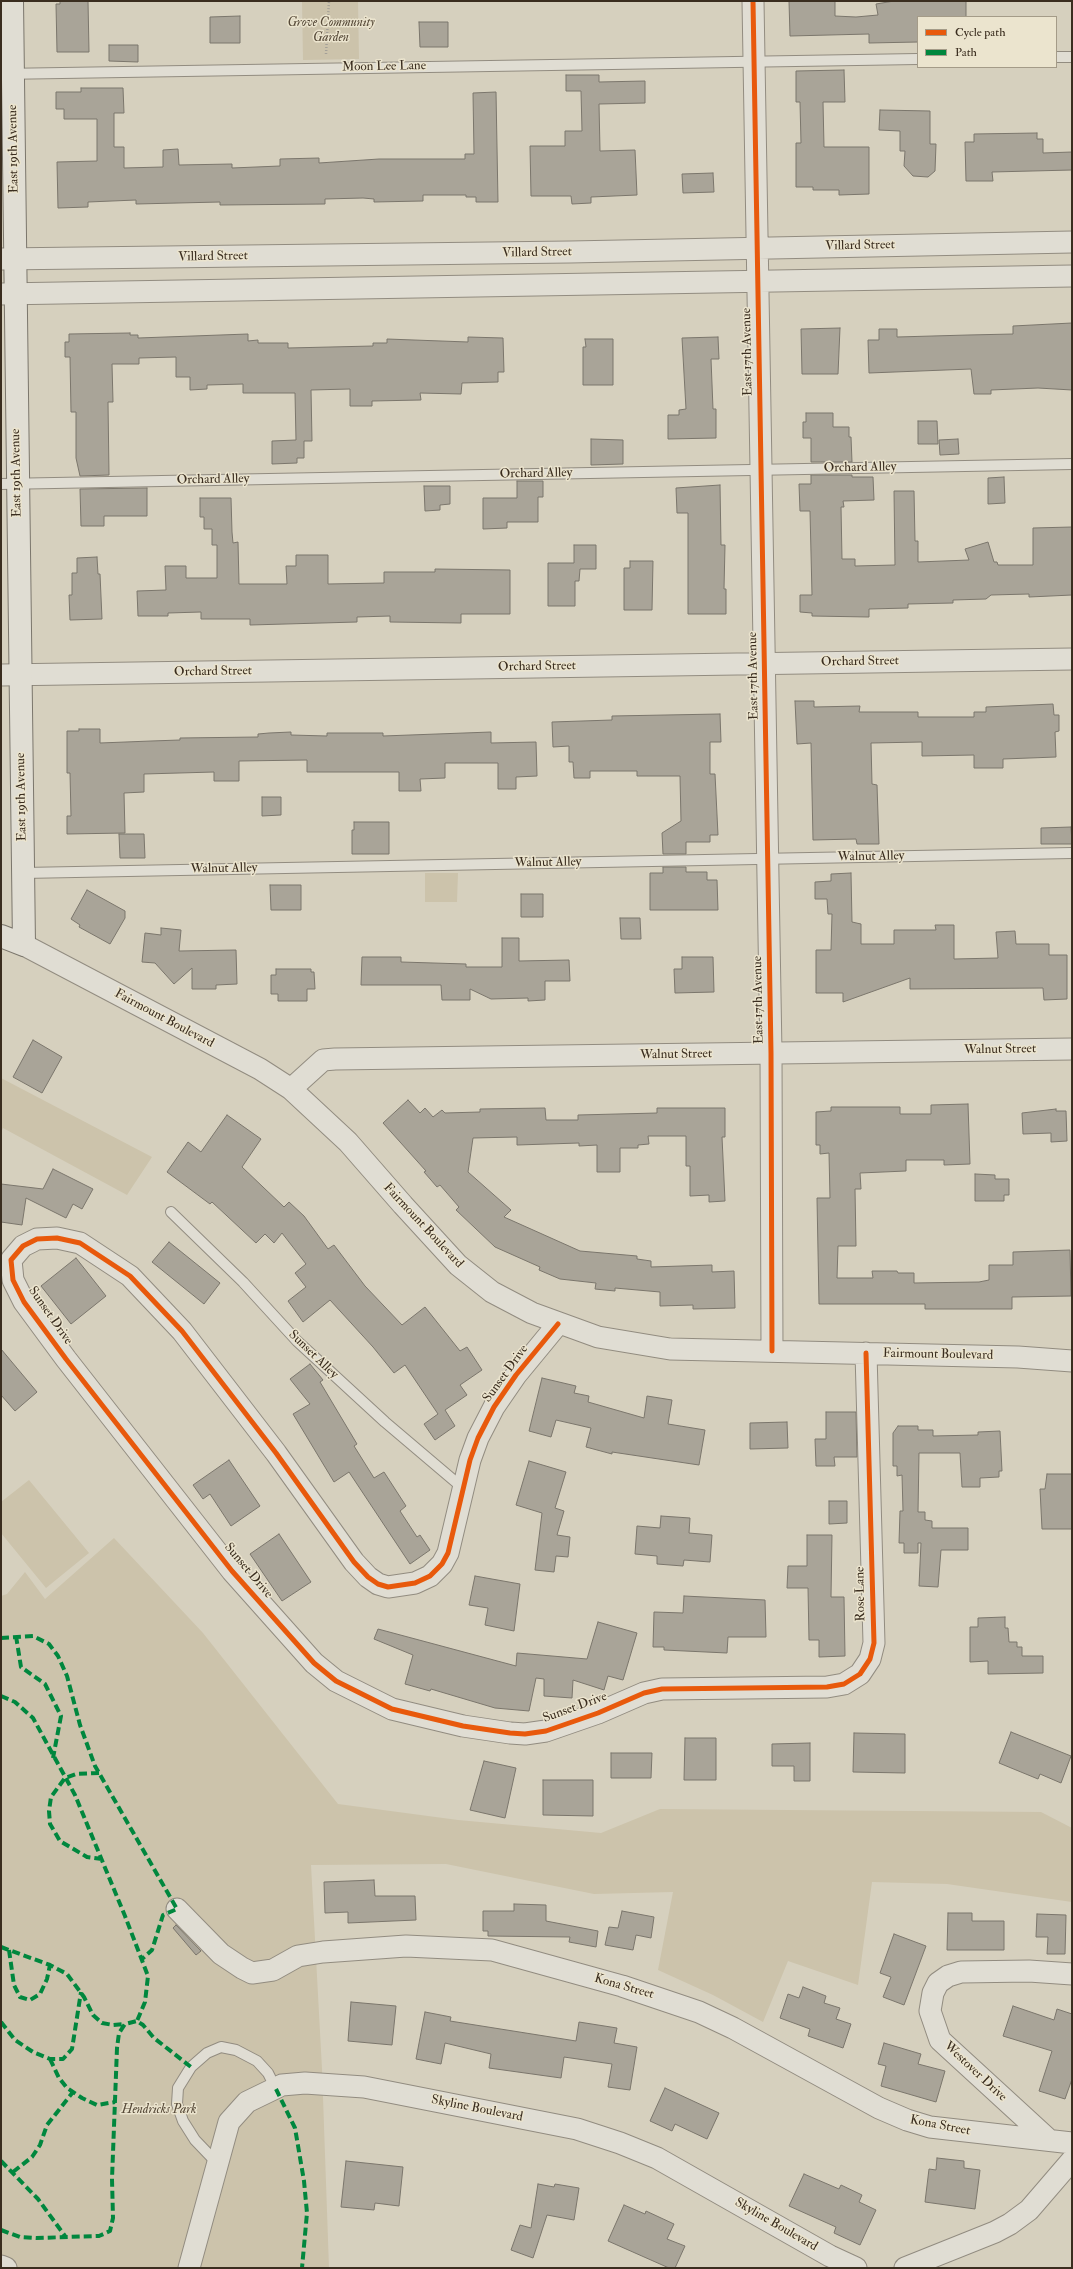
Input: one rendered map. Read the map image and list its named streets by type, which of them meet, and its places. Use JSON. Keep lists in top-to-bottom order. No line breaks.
{"streets":{"street":["East 19th Avenue","Villard Street","East 17th Avenue","Orchard Street","Fairmount Boulevard","Walnut Street","Sunset Drive","Rose Lane","Kona Street","Westover Drive","Skyline Boulevard"],"lane":["Moon Lee Lane","Orchard Alley","Walnut Alley","Sunset Alley"]},"crossings":[["Moon Lee Lane","East 19th Avenue"],["Moon Lee Lane","East 17th Avenue"],["East 19th Avenue","Villard Street"],["East 19th Avenue","Orchard Alley"],["East 19th Avenue","Orchard Street"],["East 19th Avenue","Walnut Alley"],["East 19th Avenue","Fairmount Boulevard"],["Villard Street","East 17th Avenue"],["East 17th Avenue","Orchard Alley"],["East 17th Avenue","Orchard Street"],["East 17th Avenue","Walnut Alley"],["East 17th Avenue","Fairmount Boulevard"],["East 17th Avenue","Walnut Street"],["Fairmount Boulevard","Walnut Street"],["Fairmount Boulevard","Sunset Drive"],["Fairmount Boulevard","Rose Lane"],["Sunset Drive","Sunset Alley"],["Sunset Drive","Rose Lane"],["Kona Street","Westover Drive"]],"parks":["Grove Community Garden","Hendricks Park"],"legend":["Cycle path","Path"]}
